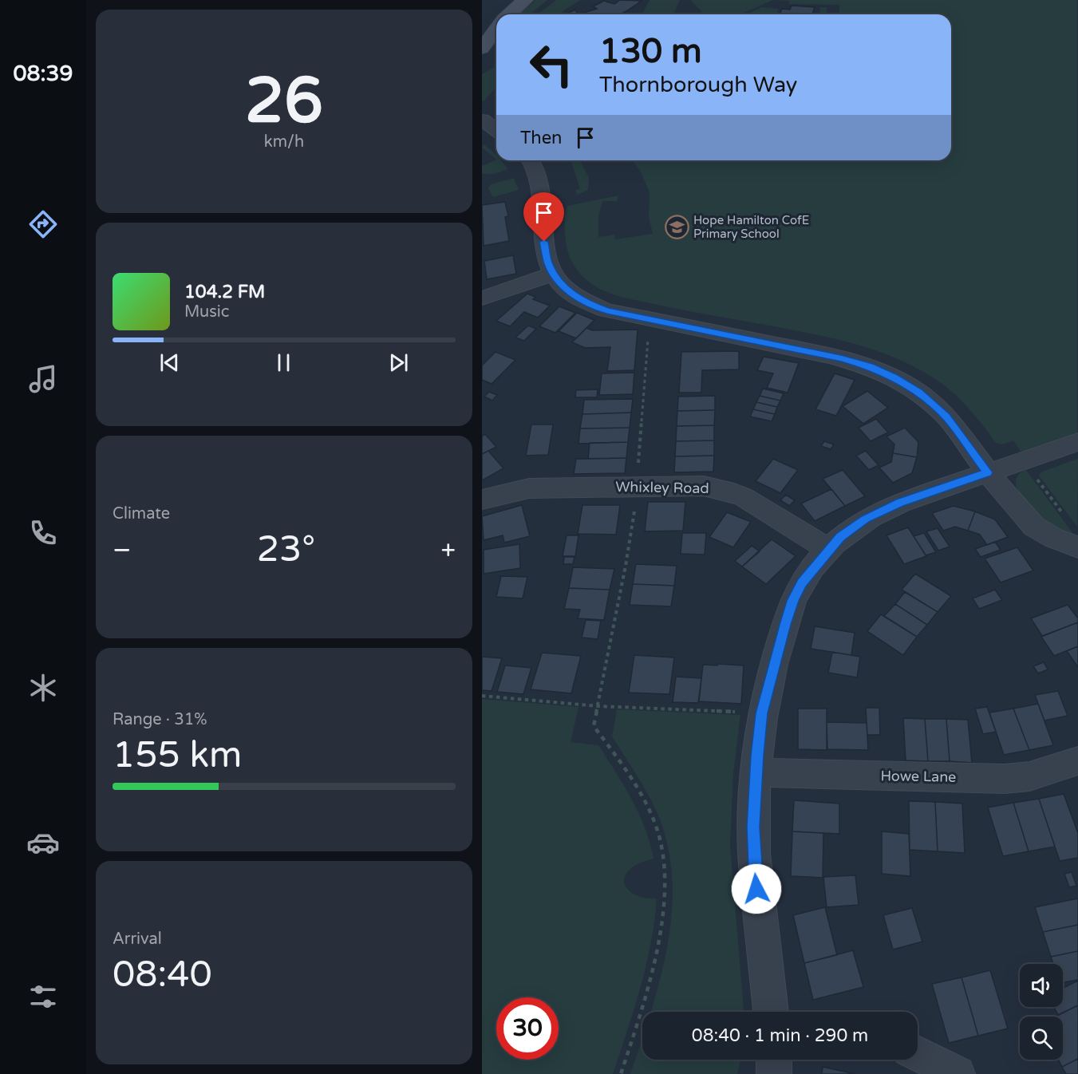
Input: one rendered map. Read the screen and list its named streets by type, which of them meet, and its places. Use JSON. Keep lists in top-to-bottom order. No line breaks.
{"streets":{"street":["Whixley Road","Howe Lane"]},"places":{"school or university":["Hope Hamilton CofE Primary School"]},"page":{"tabs":"08:39","tile":[["26","km/h"],"Climate",["Range · 31%","155 km"],["Arrival","08:40"]],"turn":["130 m","Thornborough Way"],"then":"Then","song":["104.2 FM","Music"],"heat":["−","23°","+"],"limit":"30","trip":"08:40 · 1 min · 290 m"}}
